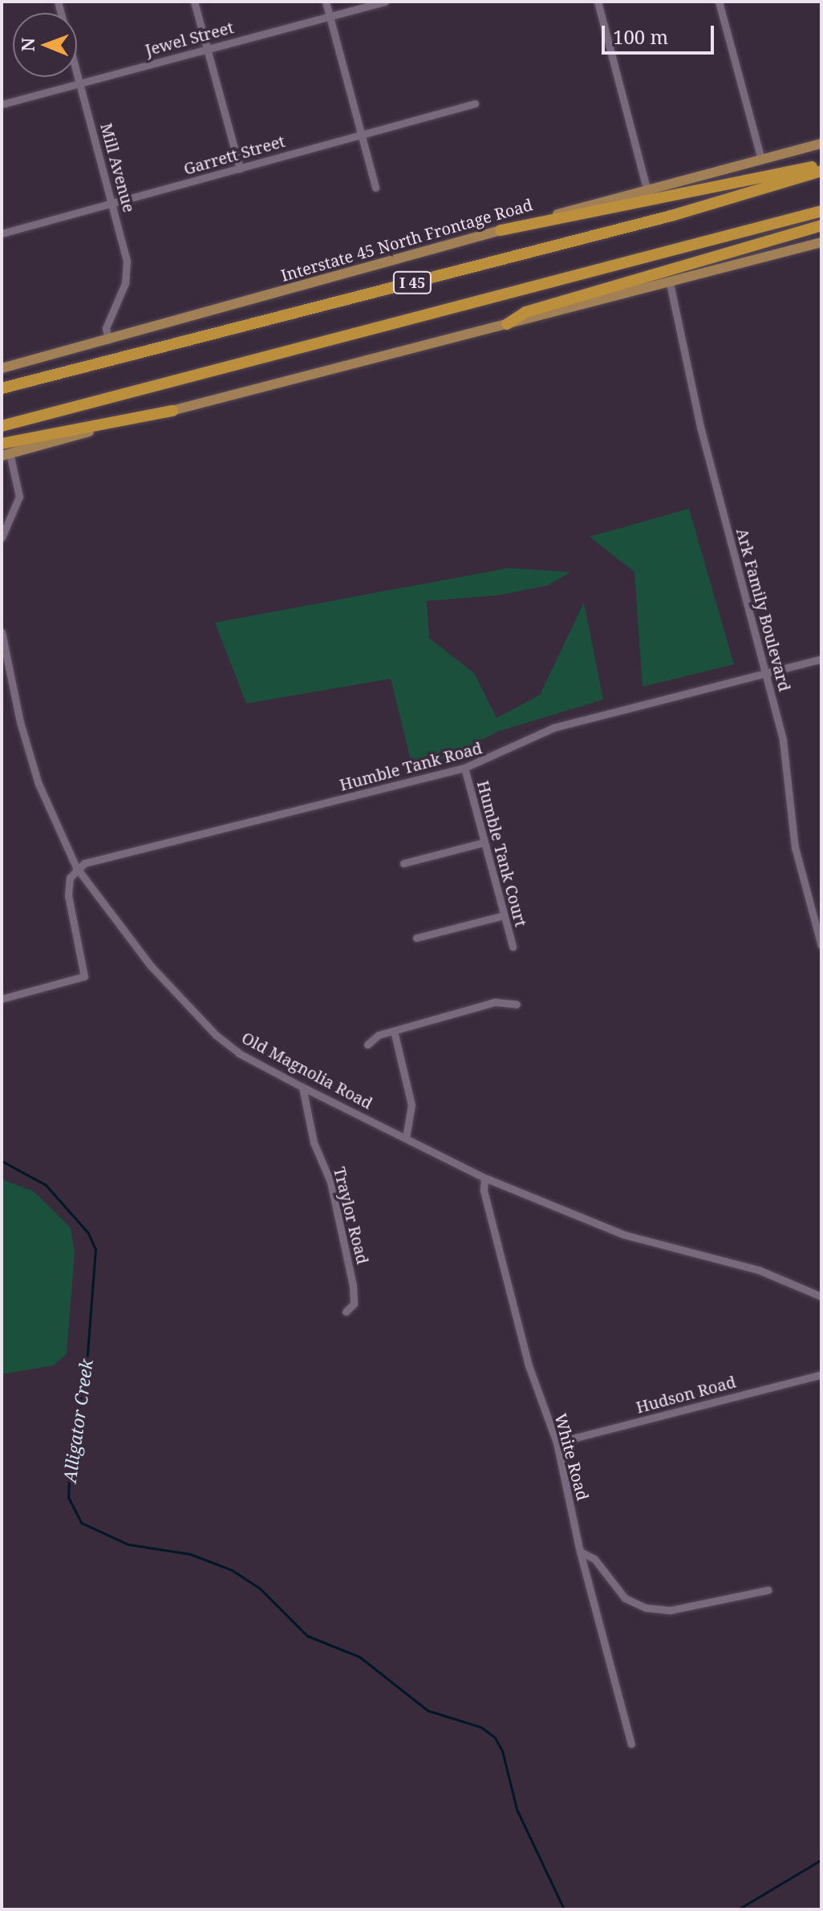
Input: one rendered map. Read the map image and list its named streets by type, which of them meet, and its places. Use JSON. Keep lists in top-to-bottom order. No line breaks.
{"streets":{"highway":["I 45"],"main road":["Interstate 45 North Frontage Road"],"street":["Jewel Street","Garrett Street","Mill Avenue","Ark Family Boulevard","Humble Tank Road","Humble Tank Court","Old Magnolia Road","Traylor Road","Hudson Road","White Road"]},"crossings":[["Jewel Street","Mill Avenue"],["Garrett Street","Mill Avenue"],["Mill Avenue","Interstate 45 North Frontage Road"],["Ark Family Boulevard","Humble Tank Road"],["Humble Tank Road","Humble Tank Court"],["Humble Tank Road","Old Magnolia Road"],["Old Magnolia Road","Traylor Road"],["Old Magnolia Road","White Road"],["Hudson Road","White Road"]],"water":["Alligator Creek"],"scale_bar":"100 m","north":"left"}
